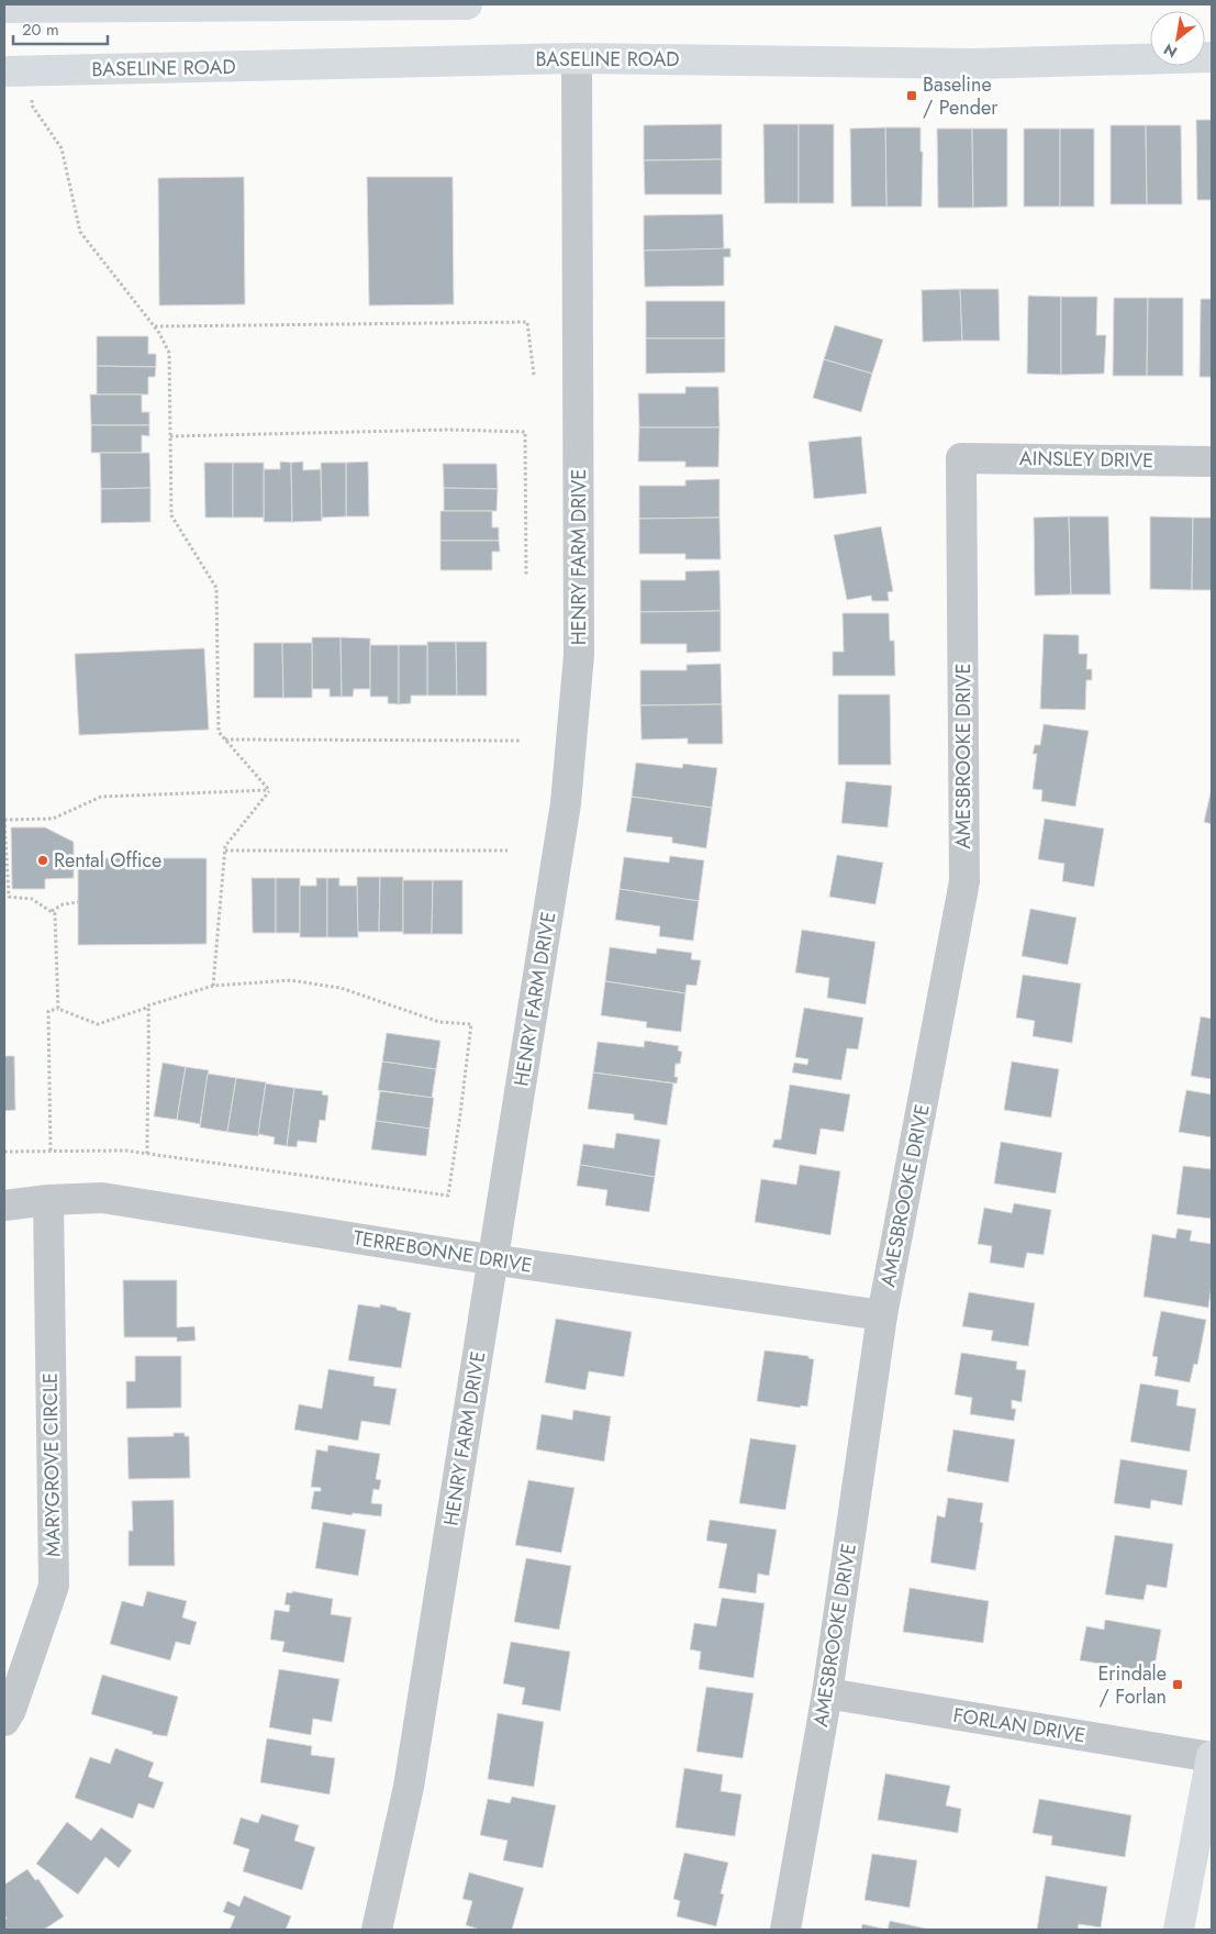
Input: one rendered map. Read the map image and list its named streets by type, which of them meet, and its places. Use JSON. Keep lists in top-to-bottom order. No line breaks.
{"streets":{"main road":["BASELINE ROAD"],"street":["AINSLEY DRIVE","HENRY FARM DRIVE","AMESBROOKE DRIVE","TERREBONNE DRIVE","MARYGROVE CIRCLE","FORLAN DRIVE"]},"crossings":[["BASELINE ROAD","HENRY FARM DRIVE"],["AINSLEY DRIVE","AMESBROOKE DRIVE"],["HENRY FARM DRIVE","TERREBONNE DRIVE"],["AMESBROOKE DRIVE","TERREBONNE DRIVE"],["AMESBROOKE DRIVE","FORLAN DRIVE"],["TERREBONNE DRIVE","MARYGROVE CIRCLE"]],"places":{"transit":["Baseline / Pender","Erindale / Forlan"],"other":["Rental Office"]},"scale_bar":"20 m","north":"bottom left"}
